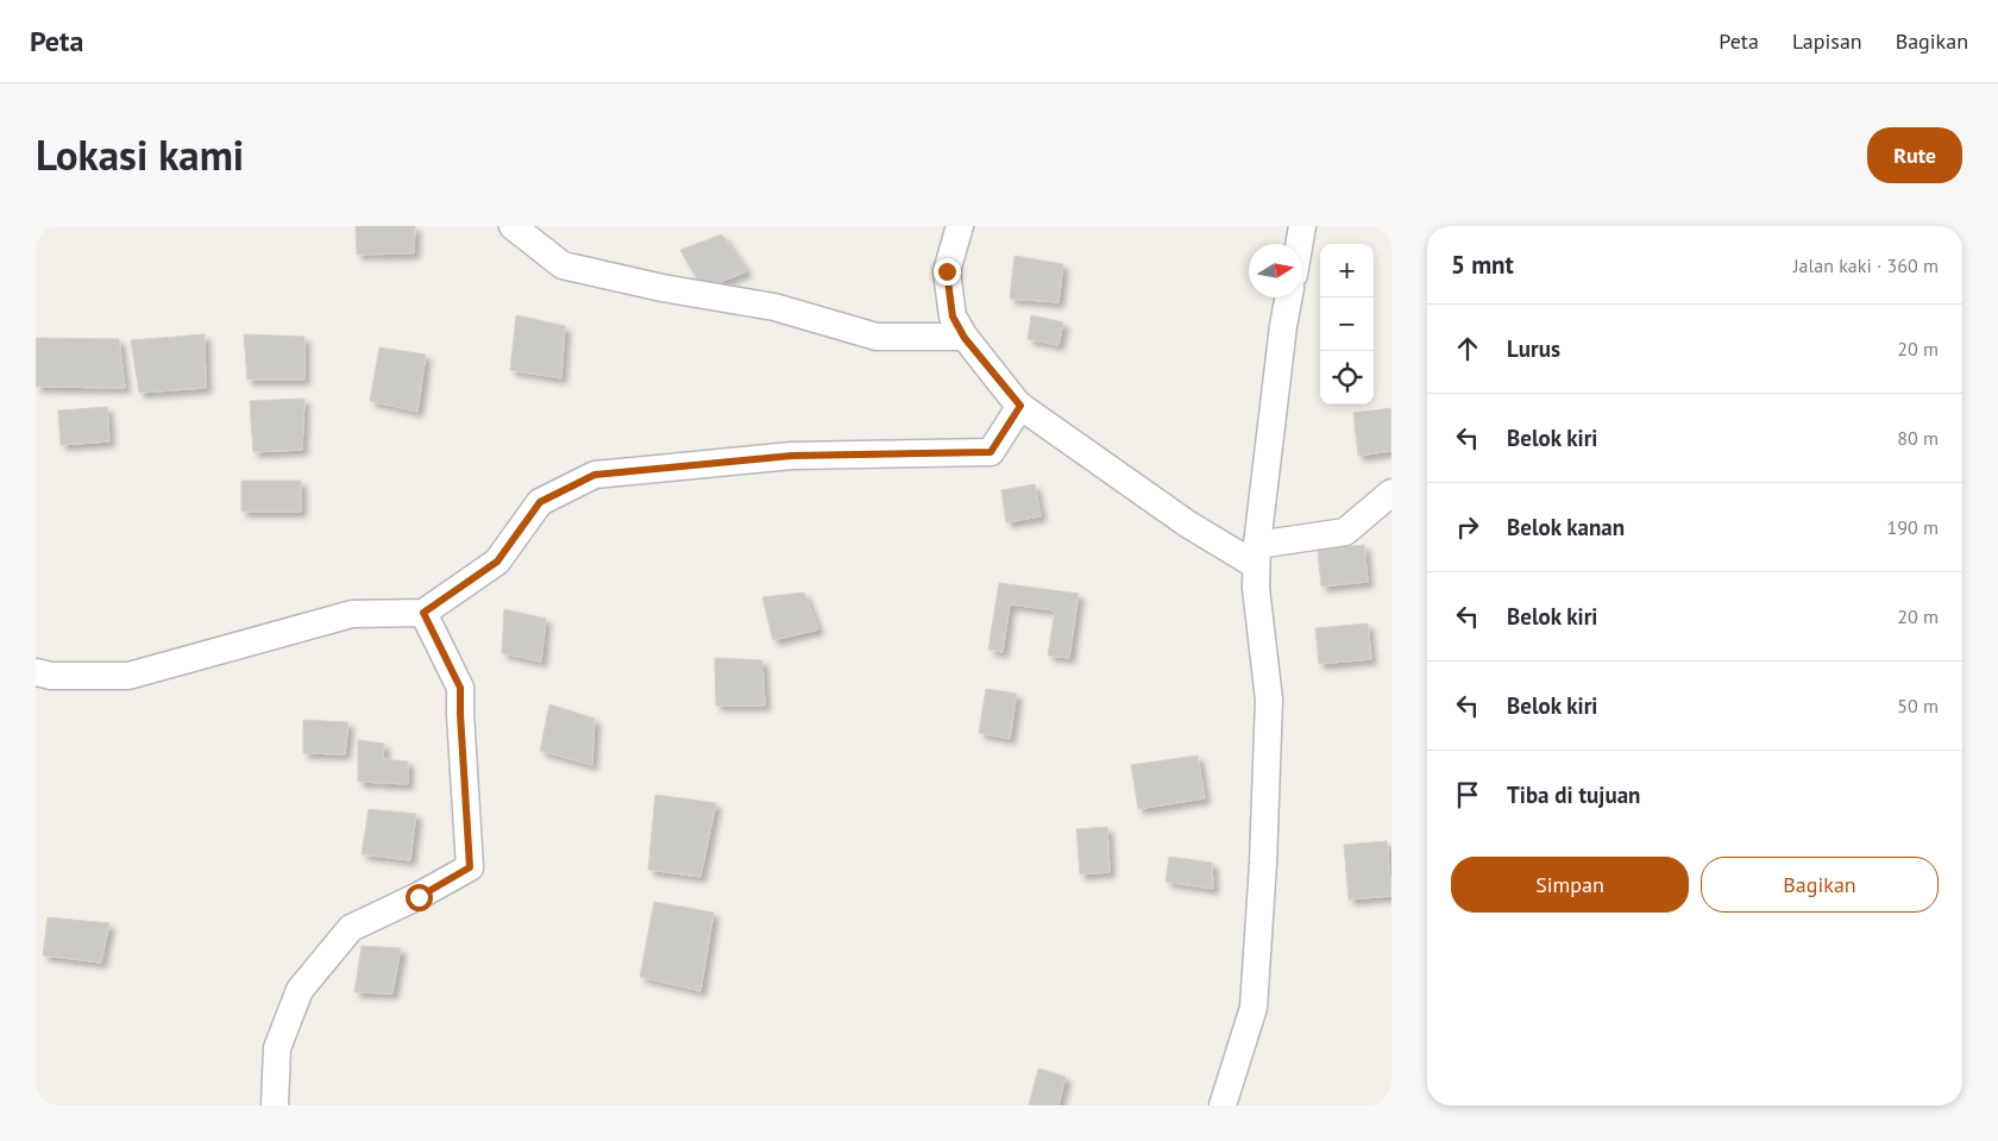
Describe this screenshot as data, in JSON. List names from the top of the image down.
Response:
{
  "north": "right",
  "page": {
    "header": "Peta",
    "nav": ["Peta", "Lapisan", "Bagikan"],
    "title": "Lokasi kami",
    "buttons": [
      "Rute",
      ["Simpan", "Bagikan"]
    ],
    "heading": ["5 mnt", "Jalan kaki · 360 m"],
    "map_buttons": ["+", "−"],
    "list": [
      ["Lurus", "20 m"],
      ["Belok kiri", "80 m"],
      ["Belok kanan", "190 m"],
      ["Belok kiri", "20 m"],
      ["Belok kiri", "50 m"],
      "Tiba di tujuan"
    ]
  }
}
